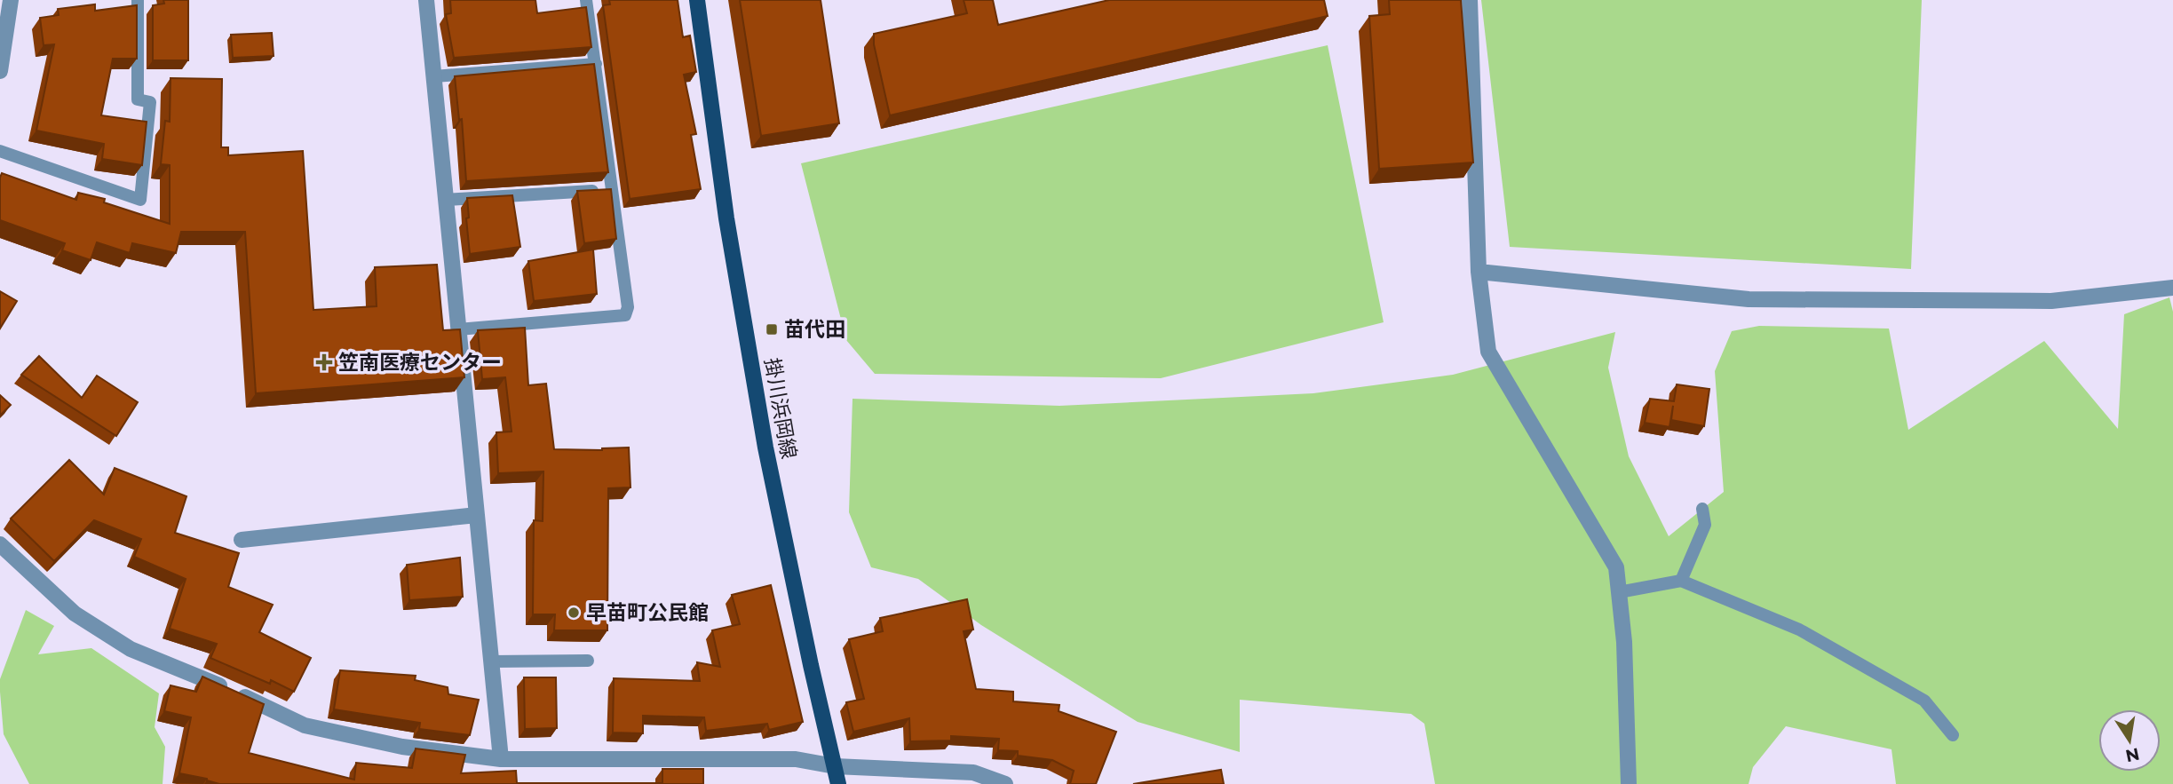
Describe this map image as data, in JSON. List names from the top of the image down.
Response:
{
  "streets": {
    "main road": ["掛川浜岡線"]
  },
  "places": {
    "transit": ["苗代田"],
    "health": ["笠南医療センター"],
    "other": ["早苗町公民館"]
  },
  "north": "bottom"
}
